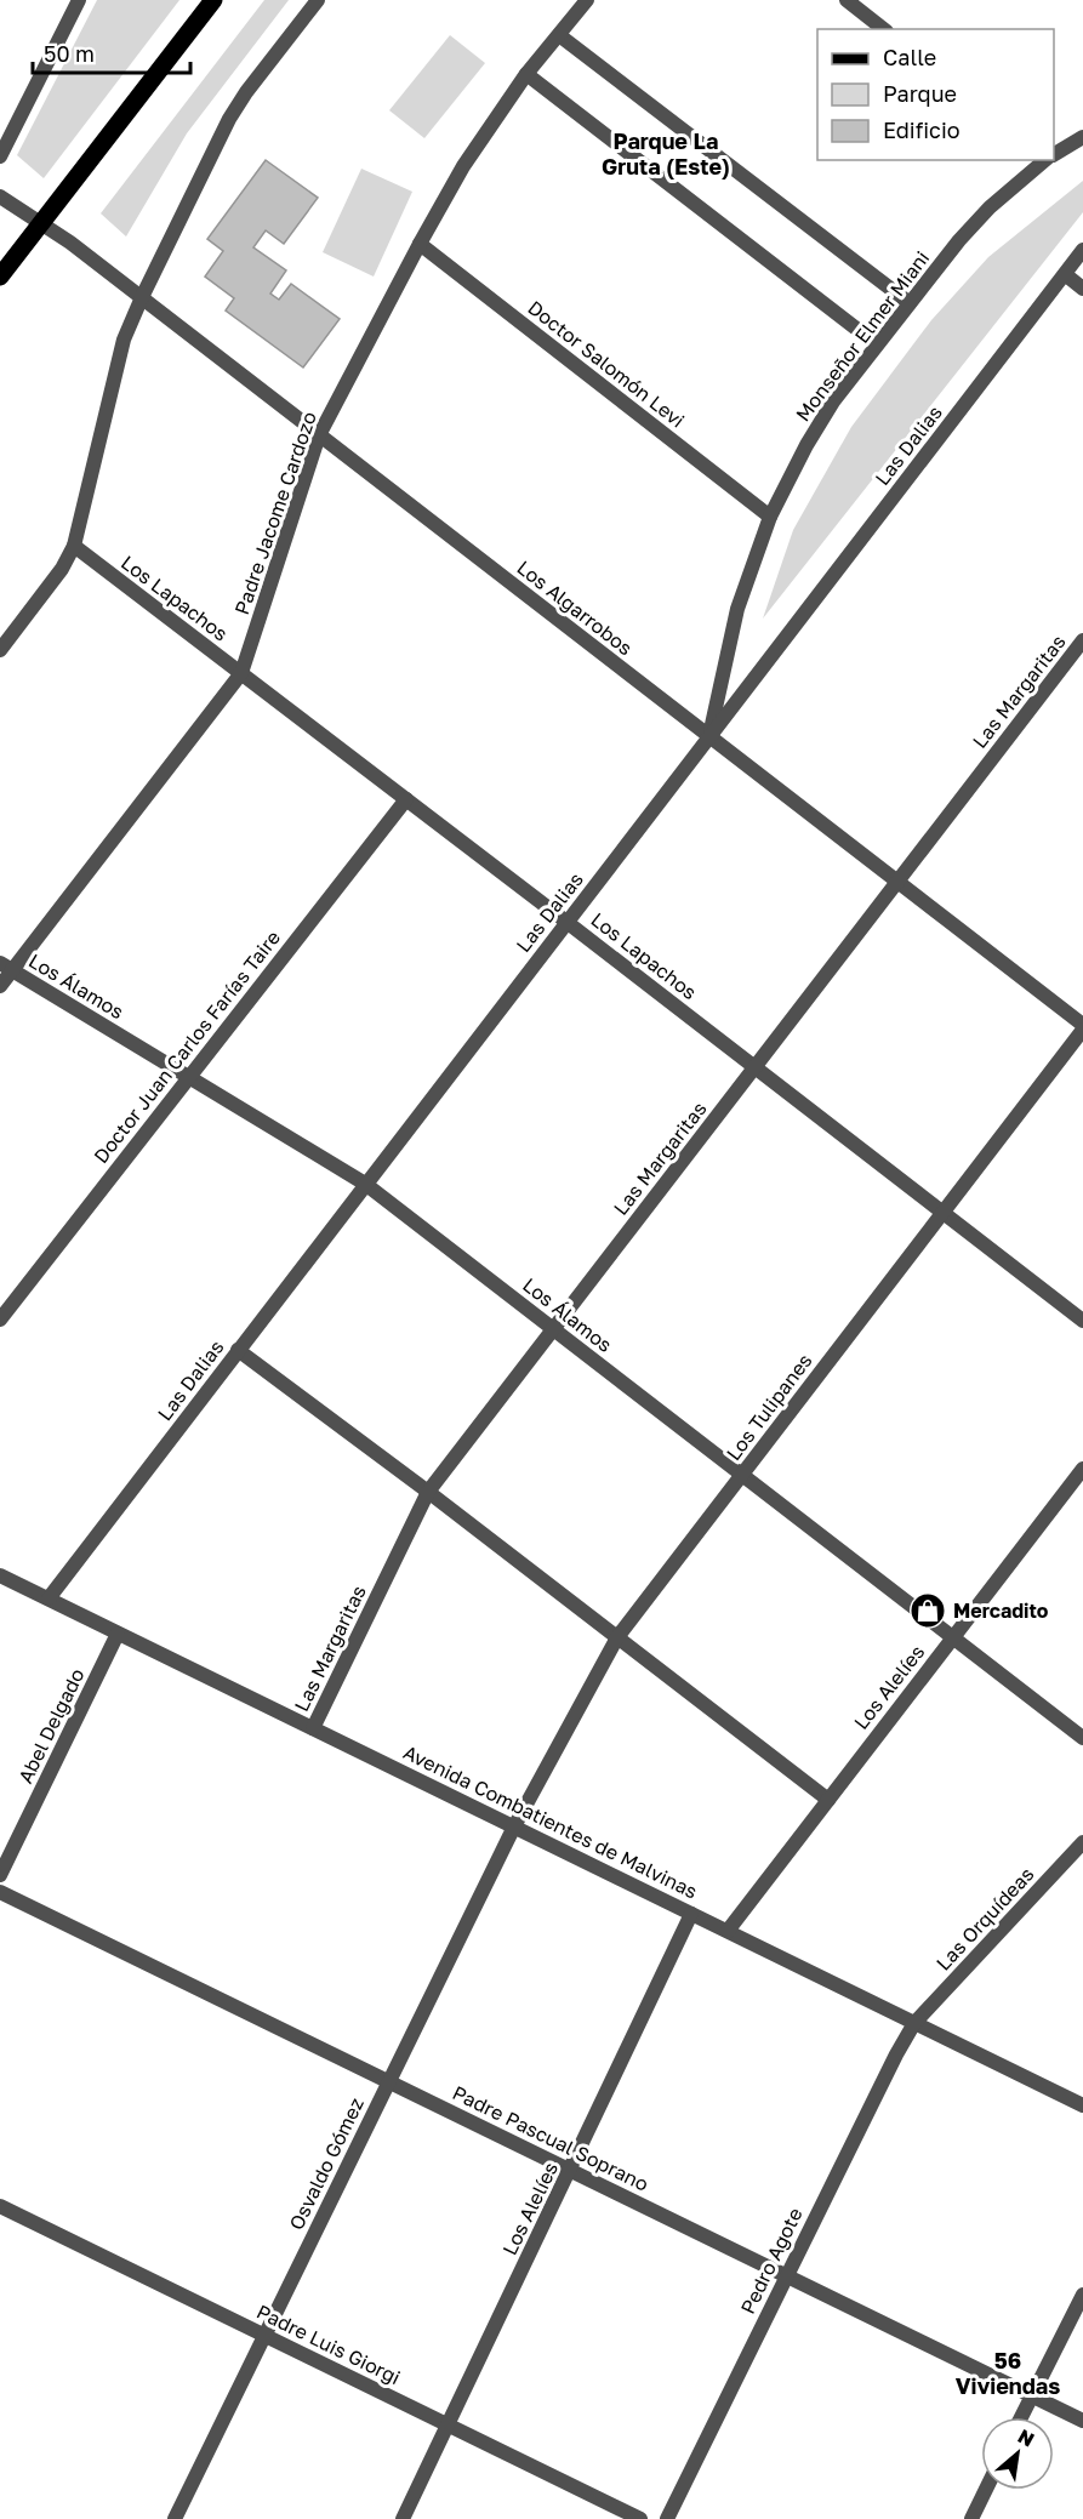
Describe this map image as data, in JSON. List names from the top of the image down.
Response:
{
  "streets": {
    "street": [
      "Monseñor Elmer Miani",
      "Doctor Salomón Levi",
      "Las Dalias",
      "Padre Jacome Cardozo",
      "Los Lapachos",
      "Los Algarrobos",
      "Las Margaritas",
      "Los Álamos",
      "Doctor Juan Carlos Farías Taire",
      "Los Tulipanes",
      "Los Alelíes",
      "Abel Delgado",
      "Avenida Combatientes de Malvinas",
      "Las Orquídeas",
      "Padre Pascual Soprano",
      "Osvaldo Gómez",
      "Pedro Agote",
      "Padre Luis Giorgi"
    ]
  },
  "crossings": [
    ["Monseñor Elmer Miani", "Doctor Salomón Levi"],
    ["Monseñor Elmer Miani", "Las Dalias"],
    ["Monseñor Elmer Miani", "Los Algarrobos"],
    ["Doctor Salomón Levi", "Padre Jacome Cardozo"],
    ["Las Dalias", "Los Lapachos"],
    ["Las Dalias", "Los Algarrobos"],
    ["Las Dalias", "Los Álamos"],
    ["Las Dalias", "Avenida Combatientes de Malvinas"],
    ["Padre Jacome Cardozo", "Los Lapachos"],
    ["Padre Jacome Cardozo", "Los Algarrobos"],
    ["Padre Jacome Cardozo", "Los Álamos"],
    ["Los Lapachos", "Las Margaritas"],
    ["Los Lapachos", "Doctor Juan Carlos Farías Taire"],
    ["Los Lapachos", "Los Tulipanes"],
    ["Los Algarrobos", "Las Margaritas"],
    ["Los Algarrobos", "Los Tulipanes"],
    ["Las Margaritas", "Los Álamos"],
    ["Las Margaritas", "Avenida Combatientes de Malvinas"],
    ["Los Álamos", "Doctor Juan Carlos Farías Taire"],
    ["Los Álamos", "Los Tulipanes"],
    ["Los Álamos", "Los Alelíes"],
    ["Los Tulipanes", "Avenida Combatientes de Malvinas"],
    ["Los Tulipanes", "Osvaldo Gómez"],
    ["Los Alelíes", "Avenida Combatientes de Malvinas"],
    ["Los Alelíes", "Padre Pascual Soprano"],
    ["Los Alelíes", "Padre Luis Giorgi"],
    ["Abel Delgado", "Avenida Combatientes de Malvinas"],
    ["Avenida Combatientes de Malvinas", "Las Orquídeas"],
    ["Avenida Combatientes de Malvinas", "Osvaldo Gómez"],
    ["Avenida Combatientes de Malvinas", "Pedro Agote"],
    ["Las Orquídeas", "Pedro Agote"],
    ["Padre Pascual Soprano", "Osvaldo Gómez"],
    ["Padre Pascual Soprano", "Pedro Agote"],
    ["Osvaldo Gómez", "Padre Luis Giorgi"]
  ],
  "districts": ["Parque La Gruta (Este)", "56 Viviendas"],
  "places": {
    "shop": ["Mercadito"]
  },
  "legend": ["Calle", "Parque", "Edificio"],
  "scale_bar": "50 m",
  "north": "top right"
}
